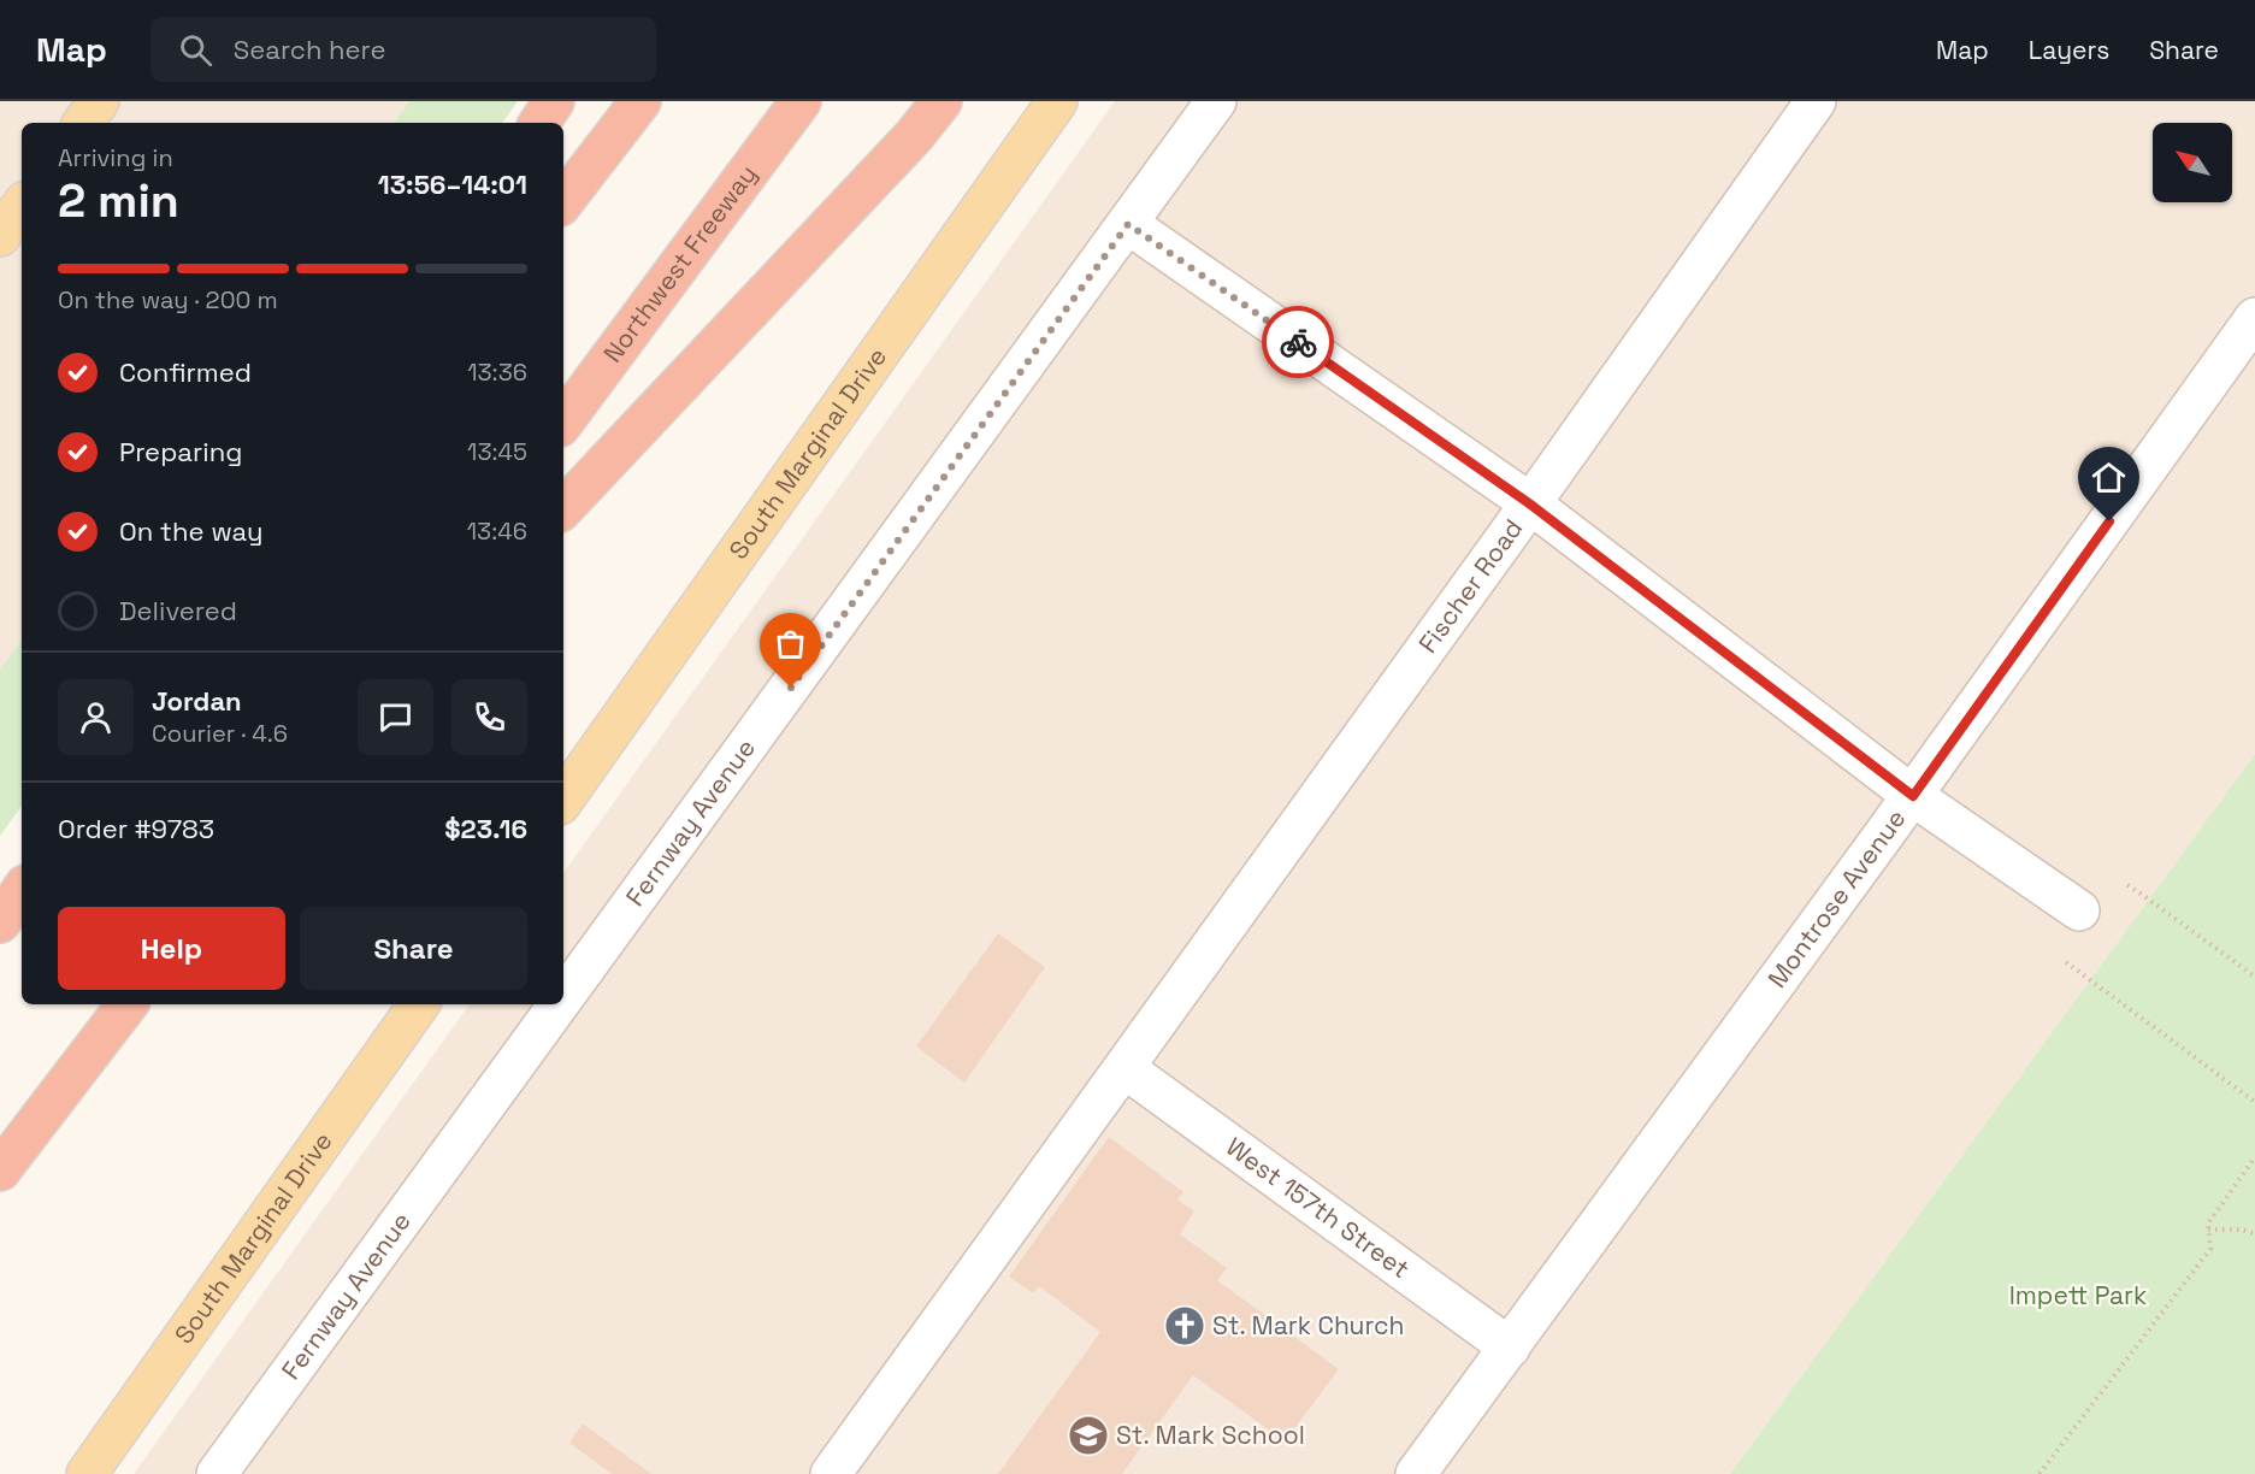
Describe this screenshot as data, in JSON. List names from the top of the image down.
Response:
{
  "streets": {
    "highway": ["Northwest Freeway"],
    "main road": ["South Marginal Drive"],
    "street": [
      "Fischer Road",
      "Fernway Avenue",
      "Montrose Avenue",
      "West 157th Street"
    ]
  },
  "crossings": [
    ["Fischer Road", "West 157th Street"],
    ["Montrose Avenue", "West 157th Street"]
  ],
  "parks": ["Impett Park"],
  "places": {
    "church": ["St. Mark Church"],
    "school or university": ["St. Mark School"]
  },
  "north": "top left",
  "page": {
    "header": "Map",
    "search": "Search here",
    "nav": ["Map", "Layers", "Share"],
    "heading": ["2 min", "Arriving in", "13:56–14:01"],
    "panel": [
      "Jordan",
      "Courier · 4.6",
      "Order #9783",
      "$23.16"
    ],
    "bar": "On the way · 200 m",
    "list": [
      ["Confirmed", "13:36"],
      ["Preparing", "13:45"],
      ["On the way", "13:46"],
      "Delivered"
    ],
    "buttons": ["Help", "Share"]
  }
}
